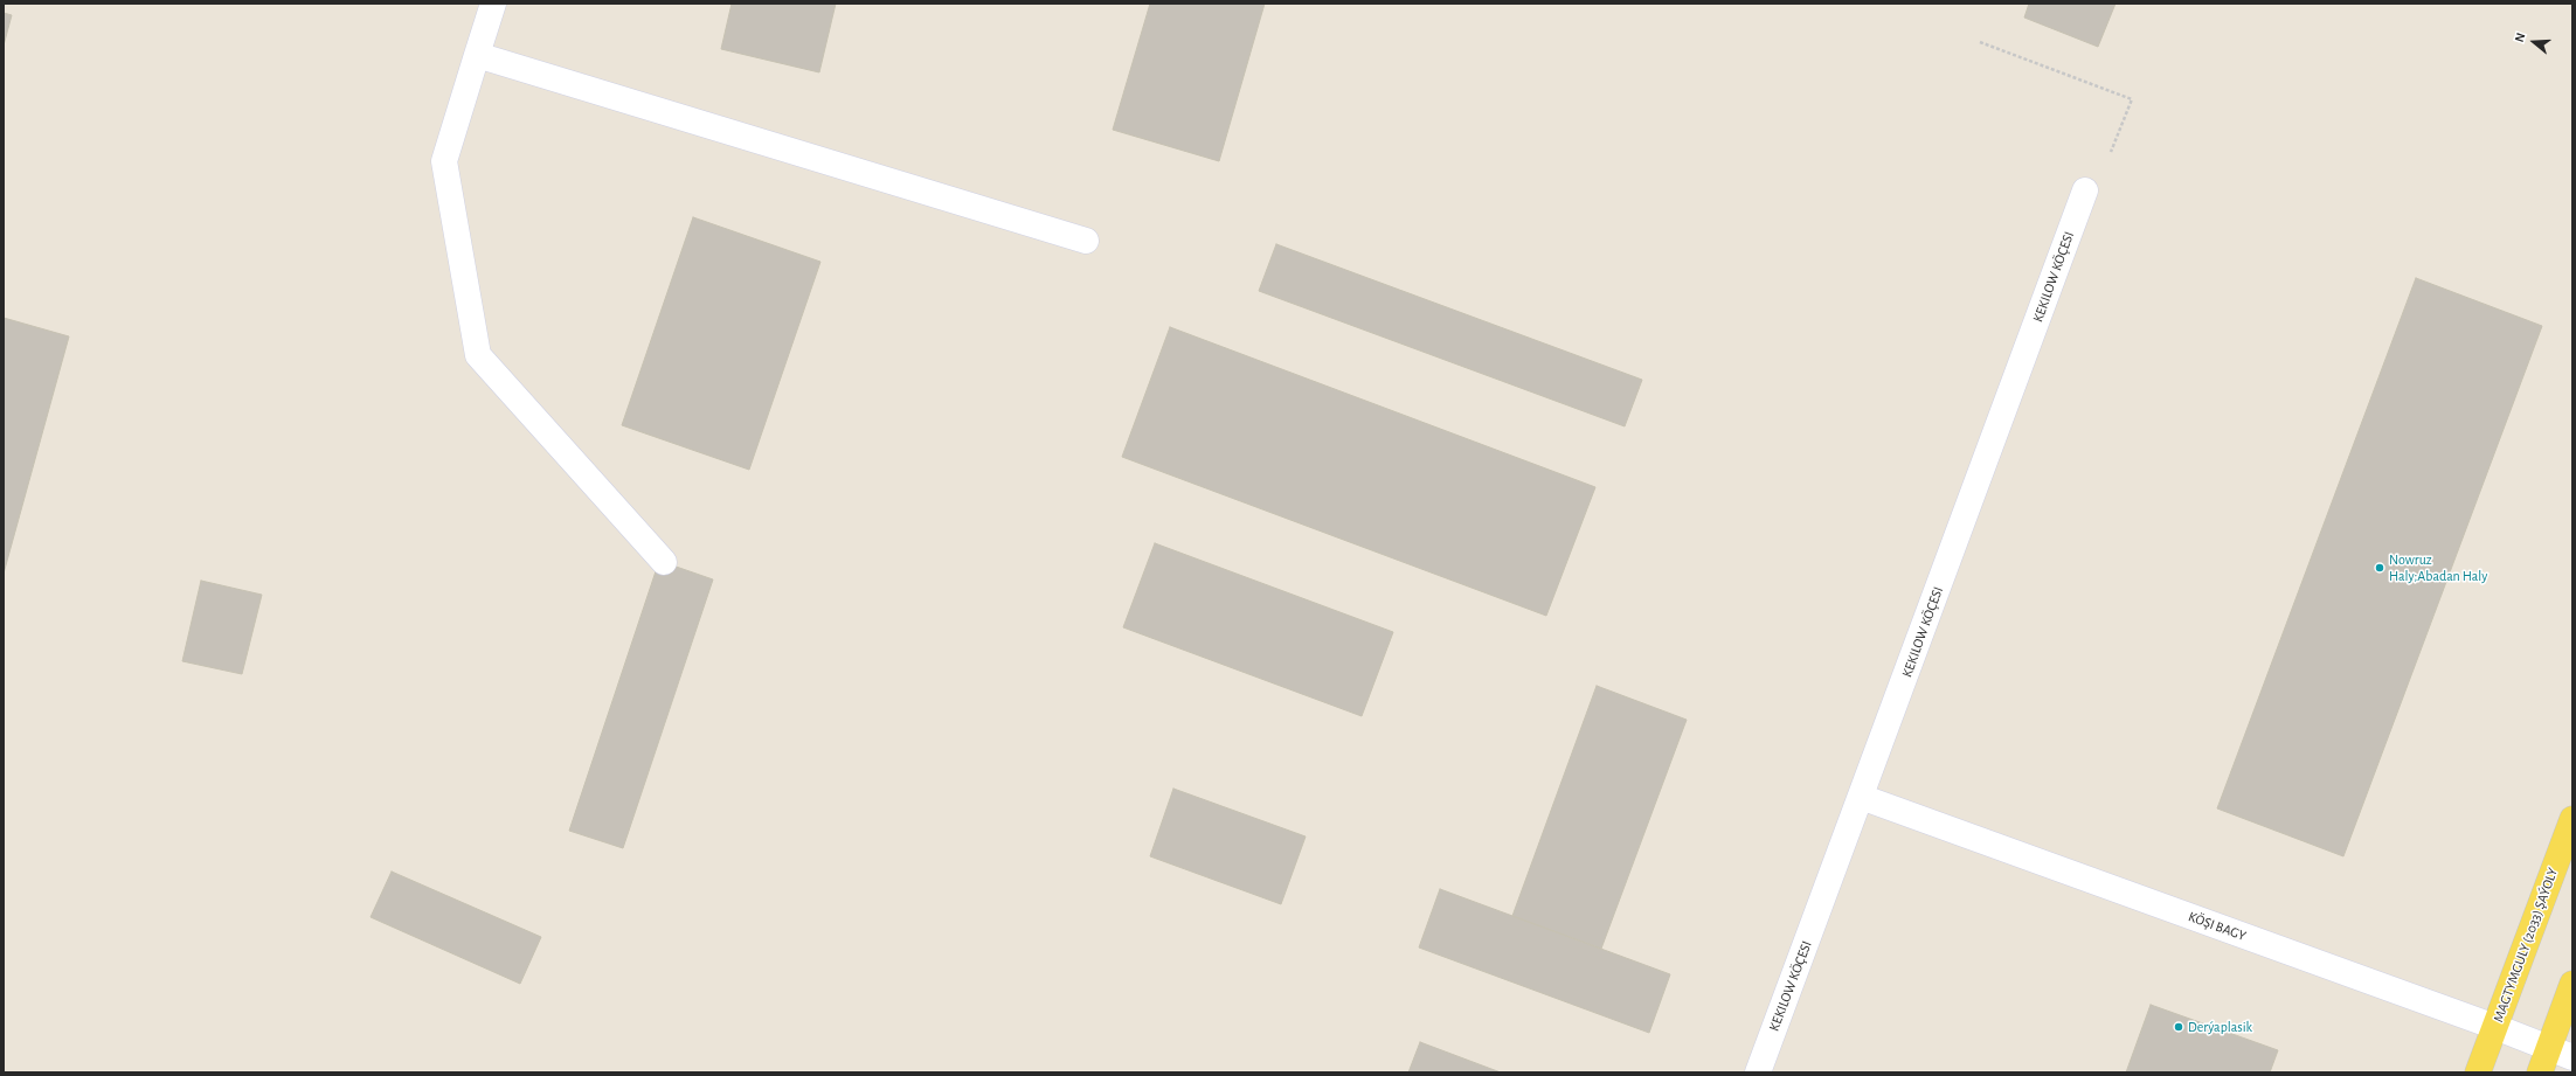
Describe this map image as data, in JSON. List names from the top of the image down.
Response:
{
  "streets": {
    "main road": ["MAGTYMGULY (2033) ŞAÝOLY"],
    "street": ["KEKILOW KÖÇESI", "KÖŞI BAGY"]
  },
  "crossings": [
    ["KEKILOW KÖÇESI", "KÖŞI BAGY"],
    ["KÖŞI BAGY", "MAGTYMGULY (2033) ŞAÝOLY"]
  ],
  "places": ["Nowruz Haly;Abadan Haly", "Derýaplasik"],
  "north": "left"
}
